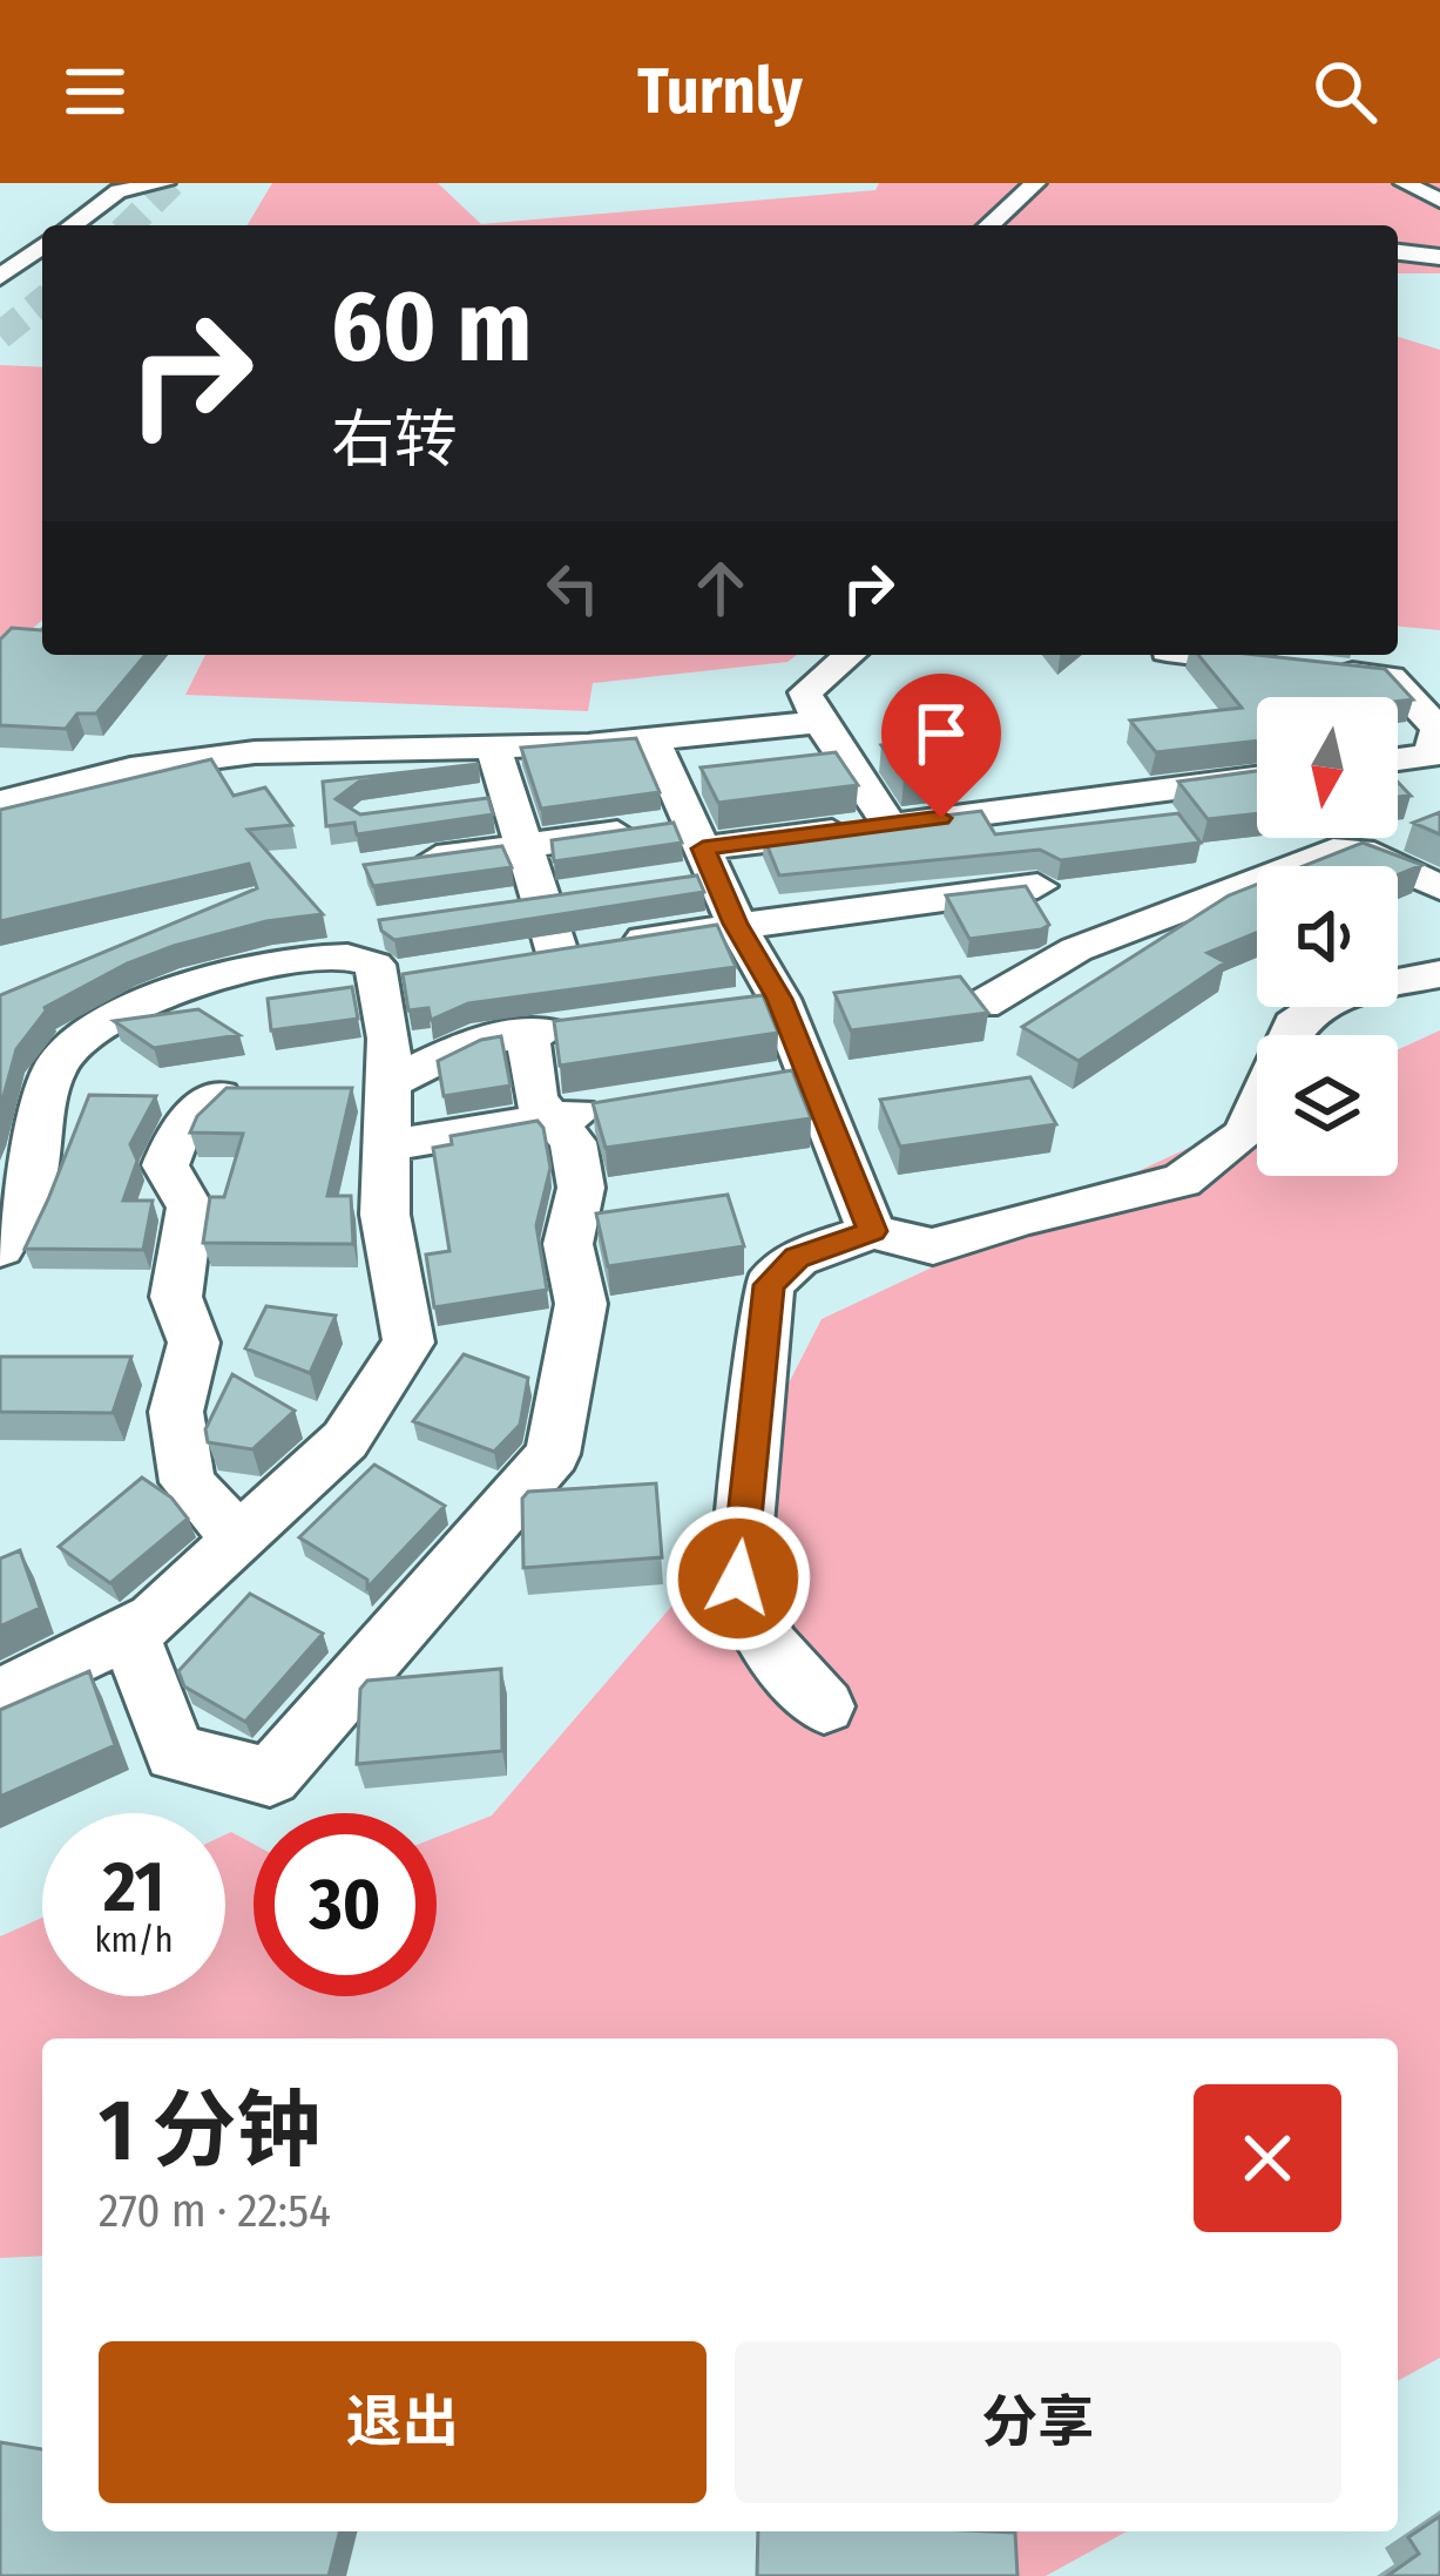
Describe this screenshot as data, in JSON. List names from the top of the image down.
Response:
{
  "north": "bottom",
  "page": {
    "header": "Turnly",
    "turn": ["60 m", "右转"],
    "speed": "21 km/h",
    "limit": "30",
    "heading": ["1 分钟", "270 m · 22:54"],
    "buttons": ["退出", "分享"]
  }
}
